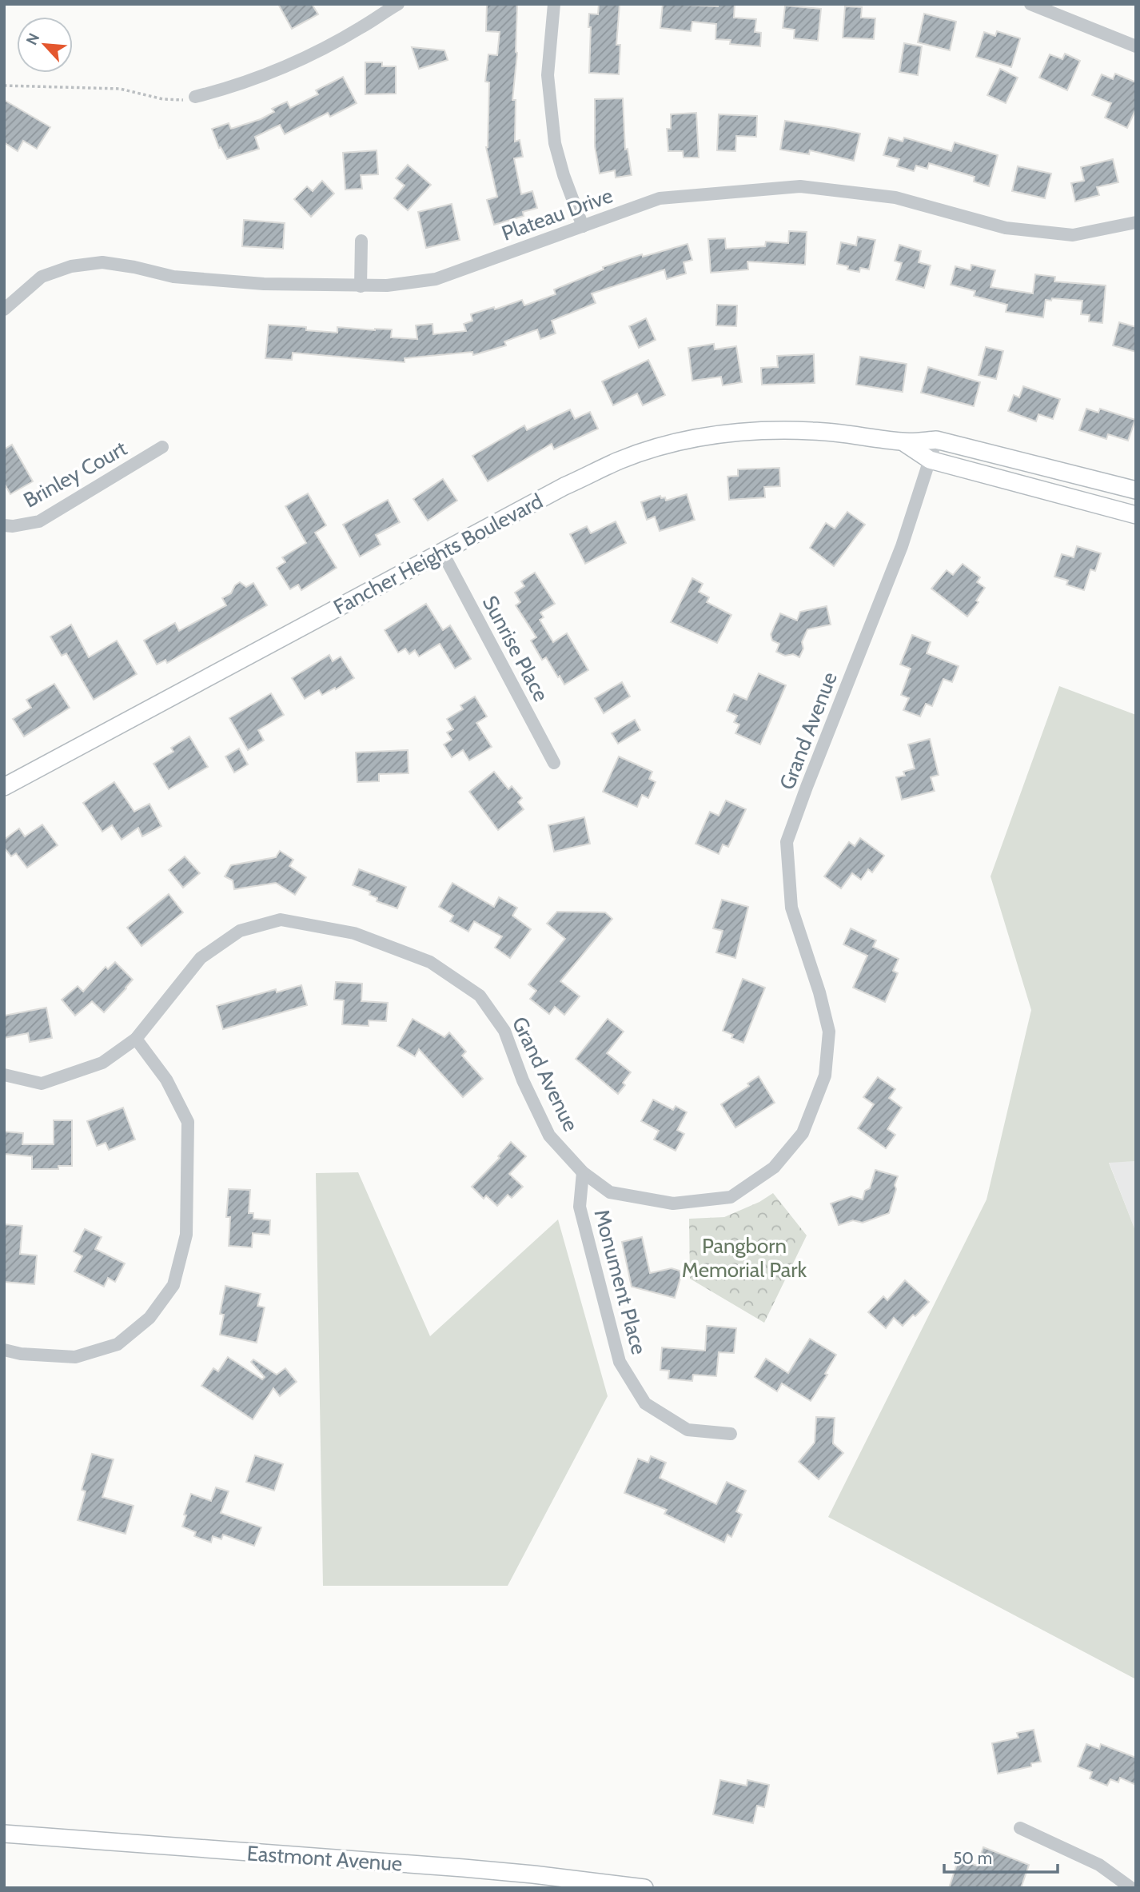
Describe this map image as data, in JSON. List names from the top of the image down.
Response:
{
  "streets": {
    "street": [
      "Plateau Drive",
      "Brinley Court",
      "Fancher Heights Boulevard",
      "Sunrise Place",
      "Grand Avenue",
      "Monument Place",
      "Eastmont Avenue"
    ]
  },
  "crossings": [
    ["Fancher Heights Boulevard", "Sunrise Place"],
    ["Fancher Heights Boulevard", "Grand Avenue"],
    ["Grand Avenue", "Monument Place"]
  ],
  "parks": ["Pangborn Memorial Park"],
  "scale_bar": "50 m",
  "north": "top left"
}
